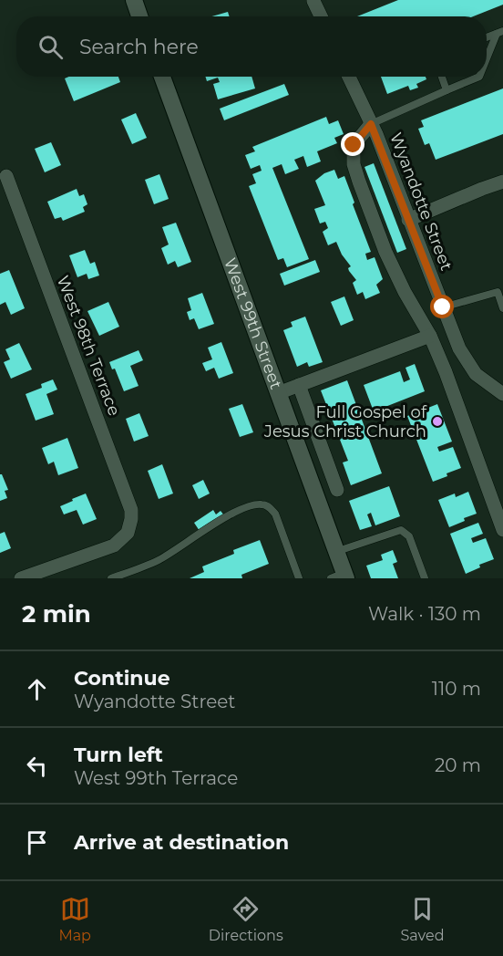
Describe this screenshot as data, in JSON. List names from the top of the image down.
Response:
{
  "streets": {
    "street": ["Wyandotte Street", "West 99th Street", "West 98th Terrace"]
  },
  "places": ["Full Gospel of Jesus Christ Church"],
  "page": {
    "search": "Search here",
    "heading": ["2 min", "Walk · 130 m"],
    "list": [
      ["Continue", "Wyandotte Street", "110 m"],
      ["Turn left", "West 99th Terrace", "20 m"],
      "Arrive at destination"
    ],
    "nav": ["Map", "Directions", "Saved"]
  }
}
